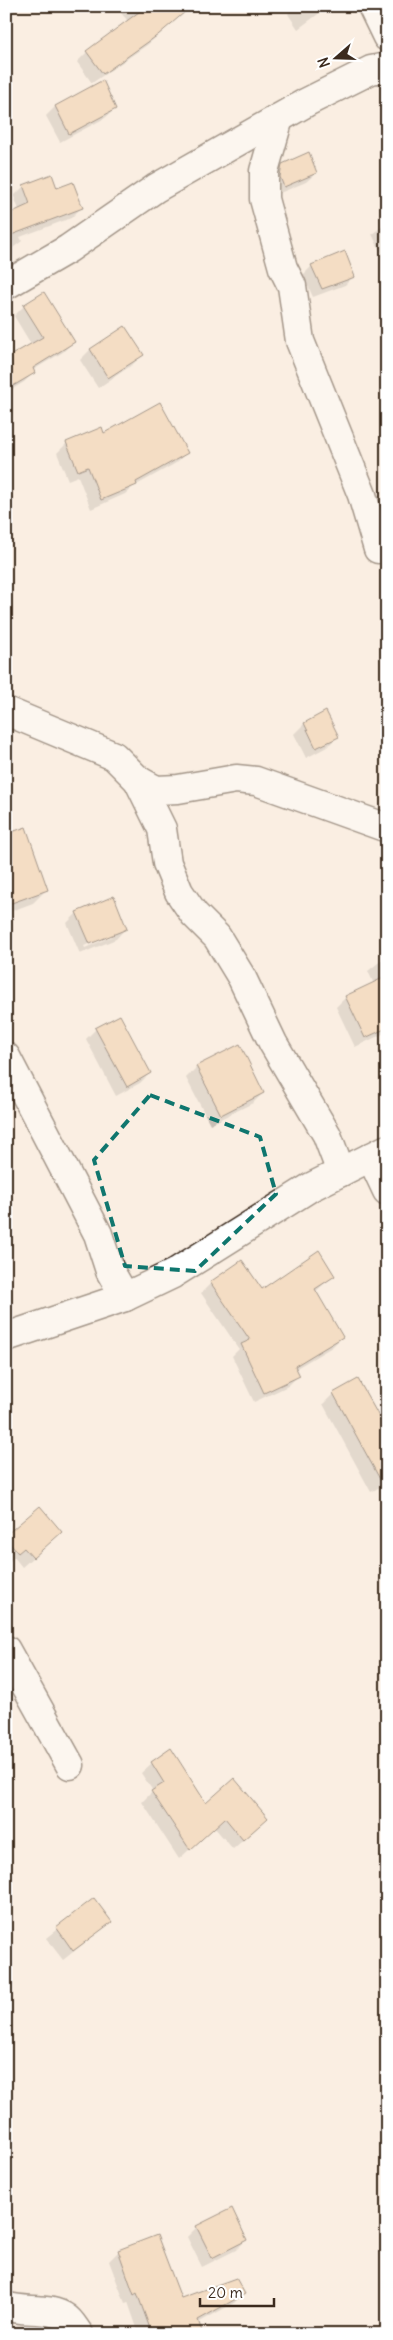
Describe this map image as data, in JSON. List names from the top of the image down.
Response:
{
  "scale_bar": "20 m",
  "north": "left"
}
